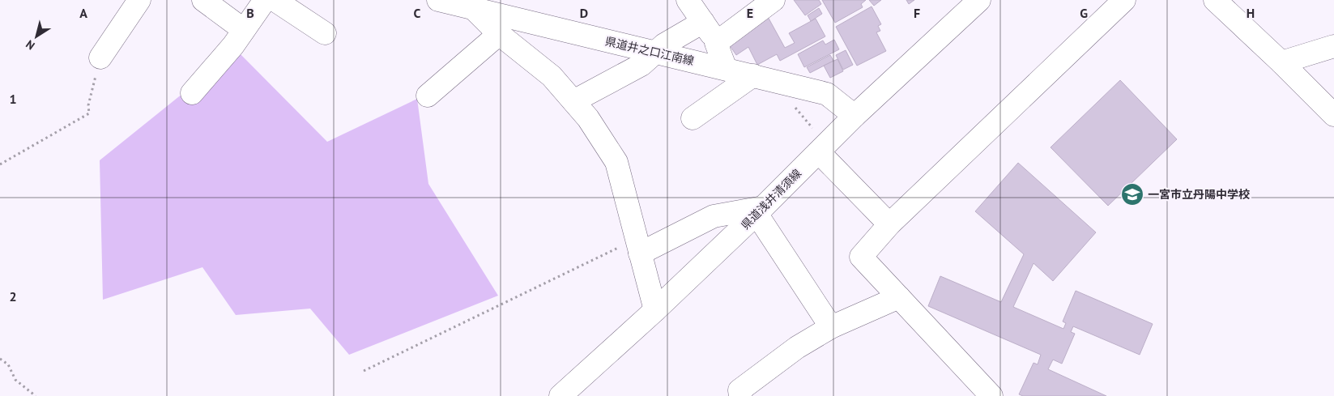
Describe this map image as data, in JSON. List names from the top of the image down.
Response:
{
  "streets": {
    "street": ["県道井之口江南線", "県道浅井清須線"]
  },
  "crossings": [
    ["県道井之口江南線", "県道浅井清須線"]
  ],
  "places": {
    "school or university": ["一宮市立丹陽中学校"]
  },
  "north": "bottom left",
  "grid": {
    "columns": [
      "A",
      "B",
      "C",
      "D",
      "E",
      "F",
      "G",
      "H"
    ],
    "rows": ["1", "2"]
  }
}
